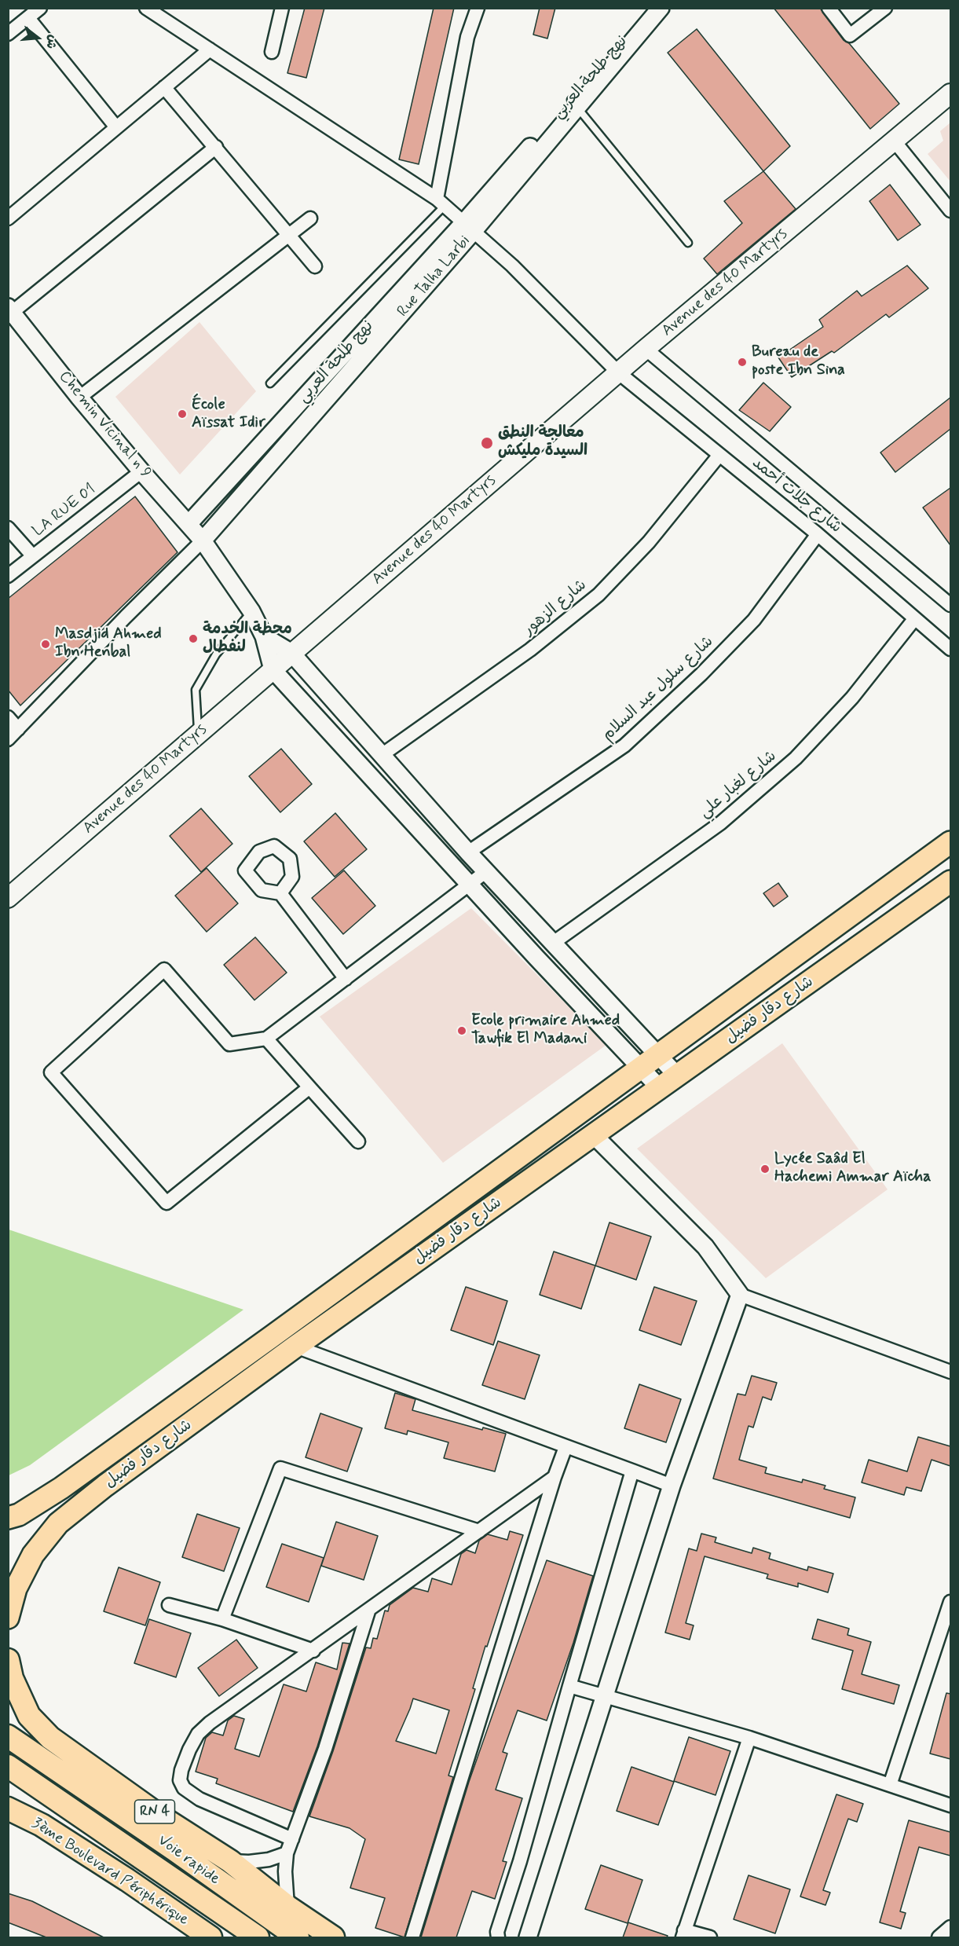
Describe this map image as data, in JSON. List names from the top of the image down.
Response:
{
  "streets": {
    "highway": ["RN 4", "Voie rapide", "3ème Boulevard Périphérique"],
    "main road": ["Avenue des 40 Martyrs", "شارع دقار فضيل"],
    "street": [
      "نهج طلحة العربي",
      "Rue Talha Larbi",
      "Chemin Vicinal n 9",
      "شارع جلات أحمد",
      "LA RUE 01",
      "شارع الزهور",
      "شارع سلول عبد السلام",
      "شارع لغبار علي"
    ]
  },
  "crossings": [
    ["نهج طلحة العربي", "Rue Talha Larbi"],
    ["نهج طلحة العربي", "Chemin Vicinal n 9"],
    ["نهج طلحة العربي", "شارع جلات أحمد"],
    ["Rue Talha Larbi", "Chemin Vicinal n 9"],
    ["Rue Talha Larbi", "شارع جلات أحمد"],
    ["Avenue des 40 Martyrs", "Chemin Vicinal n 9"],
    ["Avenue des 40 Martyrs", "شارع جلات أحمد"],
    ["Chemin Vicinal n 9", "LA RUE 01"],
    ["شارع جلات أحمد", "شارع الزهور"],
    ["شارع جلات أحمد", "شارع سلول عبد السلام"],
    ["شارع جلات أحمد", "شارع لغبار علي"]
  ],
  "places": [
    "Bureau de poste Ibn Sina",
    "École Aïssat Idir",
    "معالجة النطق السيدة مليكش",
    "محطة الخدمة لنفطال",
    "Masdjid Ahmed Ibn Henbal",
    "Ecole primaire Ahmed Tawfik El Madani",
    "Lycée Saâd El Hachemi Ammar Aïcha"
  ],
  "north": "right"
}
